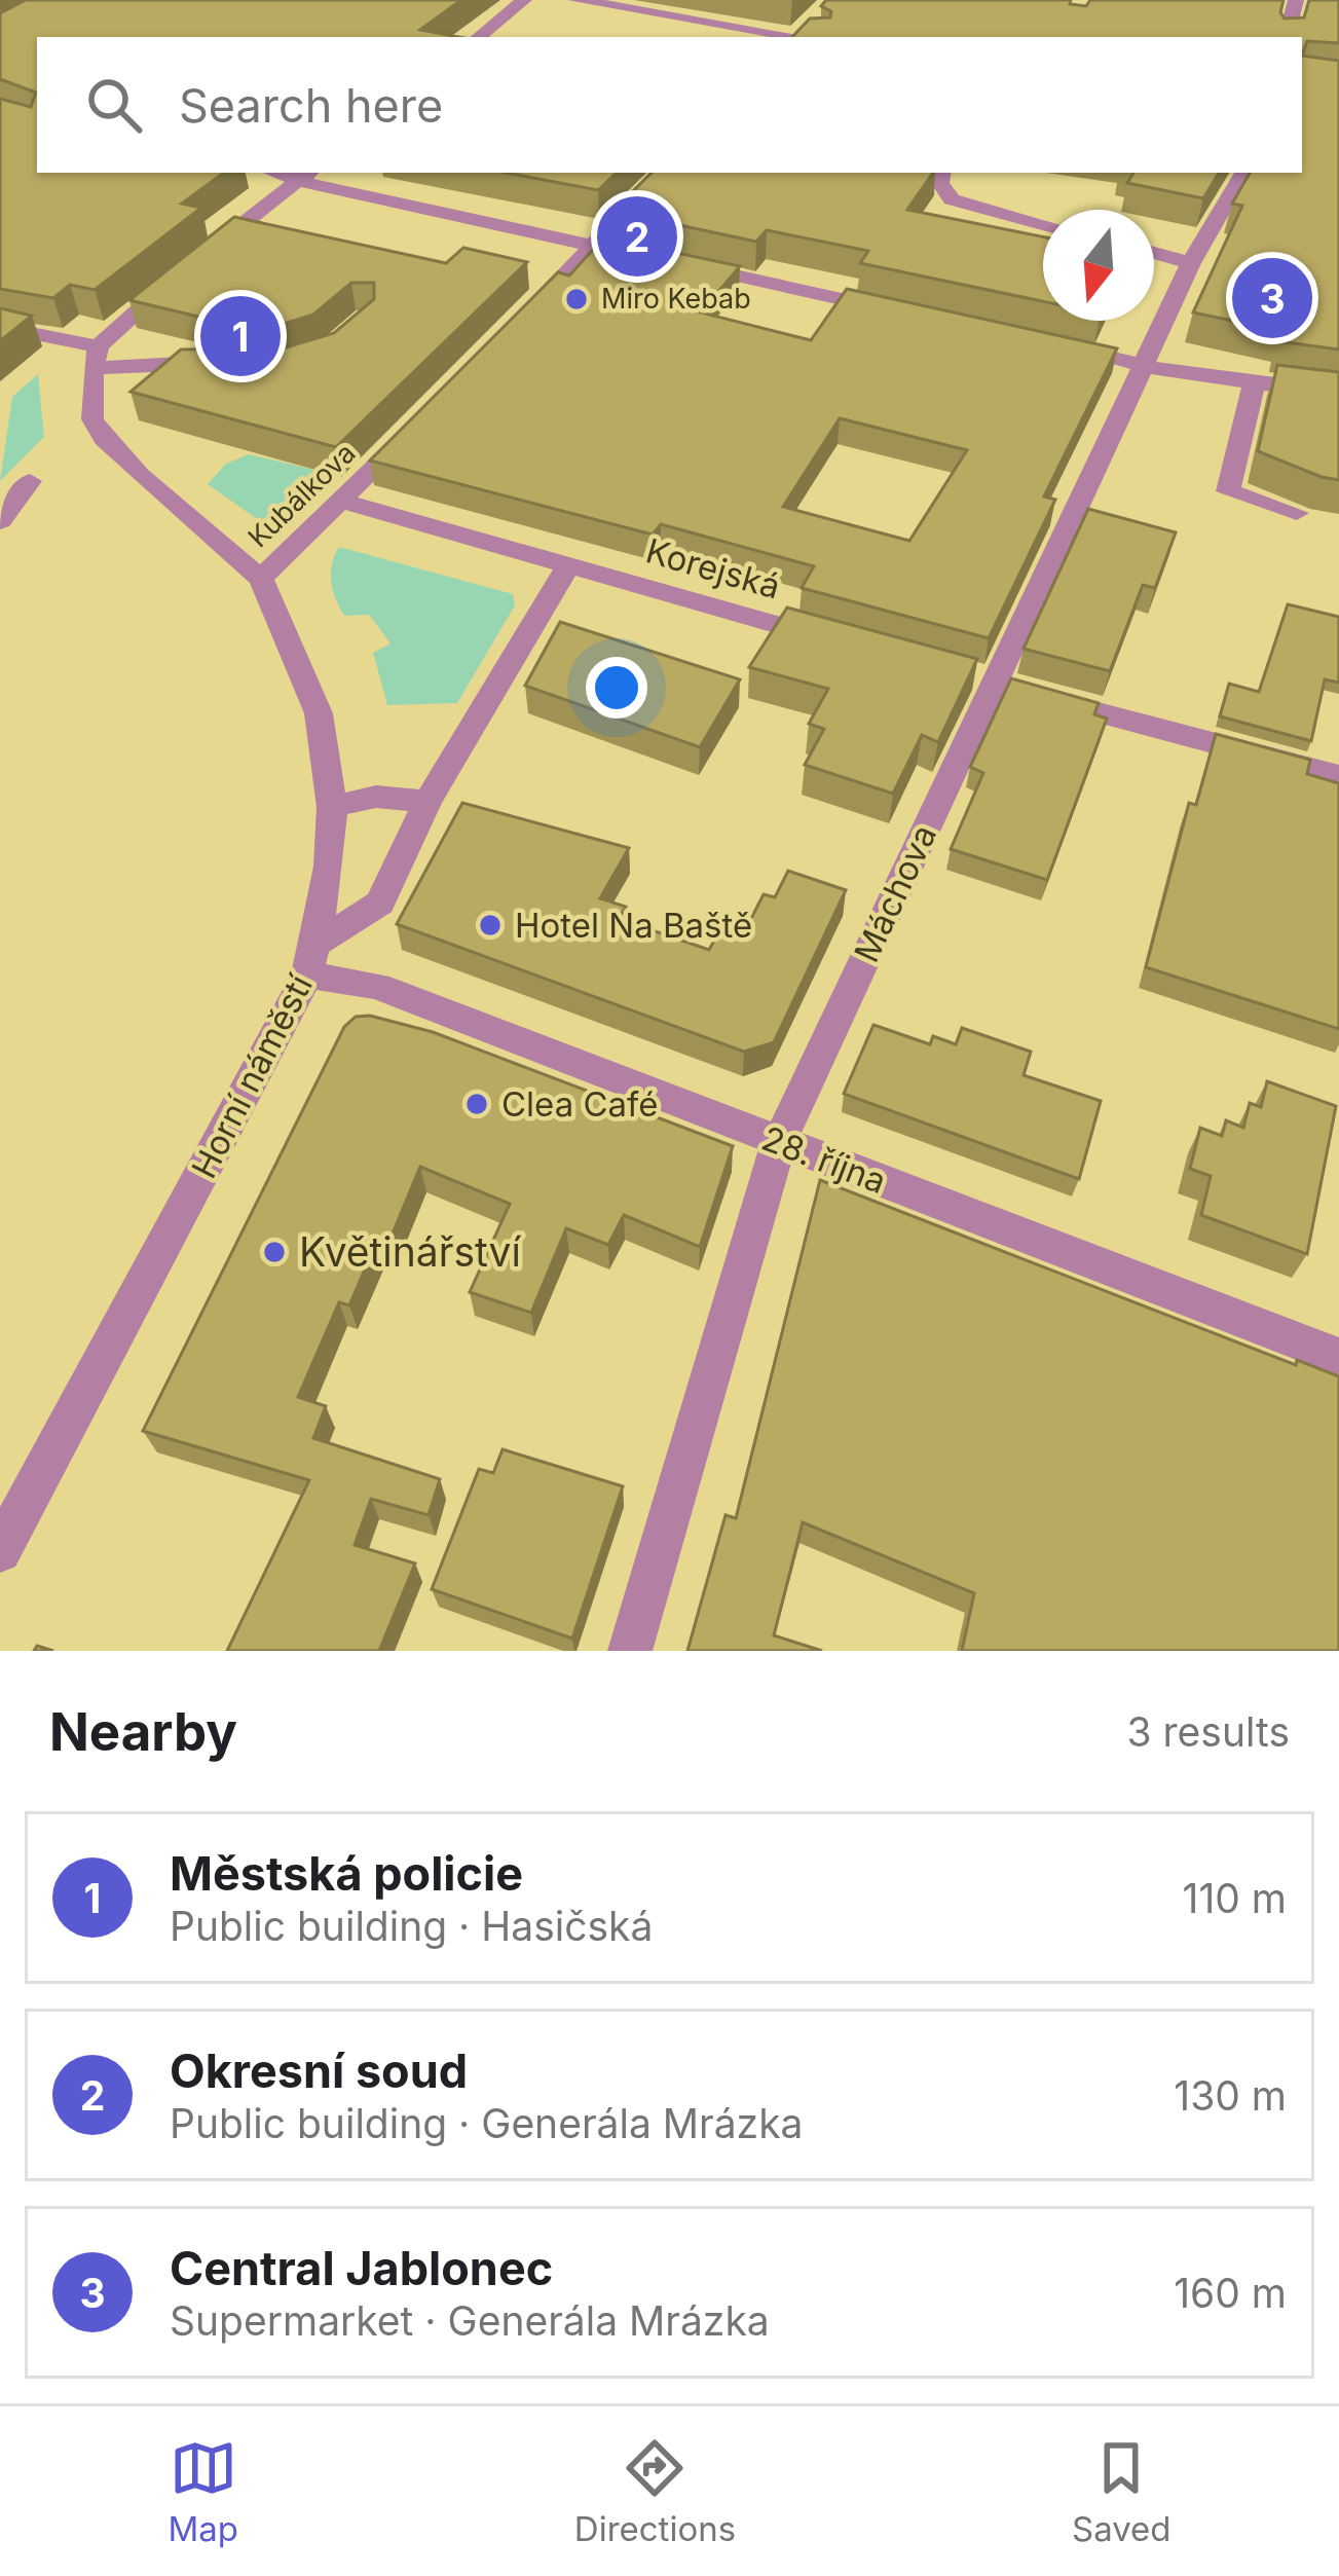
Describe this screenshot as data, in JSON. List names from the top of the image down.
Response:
{
  "streets": {
    "street": [
      "Kubálkova",
      "Korejská",
      "Máchova",
      "Horní náměstí",
      "28. října"
    ]
  },
  "crossings": [
    ["Kubálkova", "Korejská"],
    ["Kubálkova", "Horní náměstí"],
    ["Máchova", "28. října"],
    ["Horní náměstí", "28. října"]
  ],
  "places": [
    "Miro Kebab",
    "Hotel Na Baště",
    "Clea Café",
    "Květinářství"
  ],
  "north": "bottom",
  "page": {
    "search": "Search here",
    "pins": ["2", "3", "1"],
    "heading": ["Nearby", "3 results"],
    "list": [
      {
        "mark": "1",
        "name": "Městská policie",
        "note": "Public building · Hasičská",
        "value": "110 m"
      },
      {
        "mark": "2",
        "name": "Okresní soud",
        "note": "Public building · Generála Mrázka",
        "value": "130 m"
      },
      {
        "mark": "3",
        "name": "Central Jablonec",
        "note": "Supermarket · Generála Mrázka",
        "value": "160 m"
      }
    ],
    "nav": ["Map", "Directions", "Saved"]
  }
}
